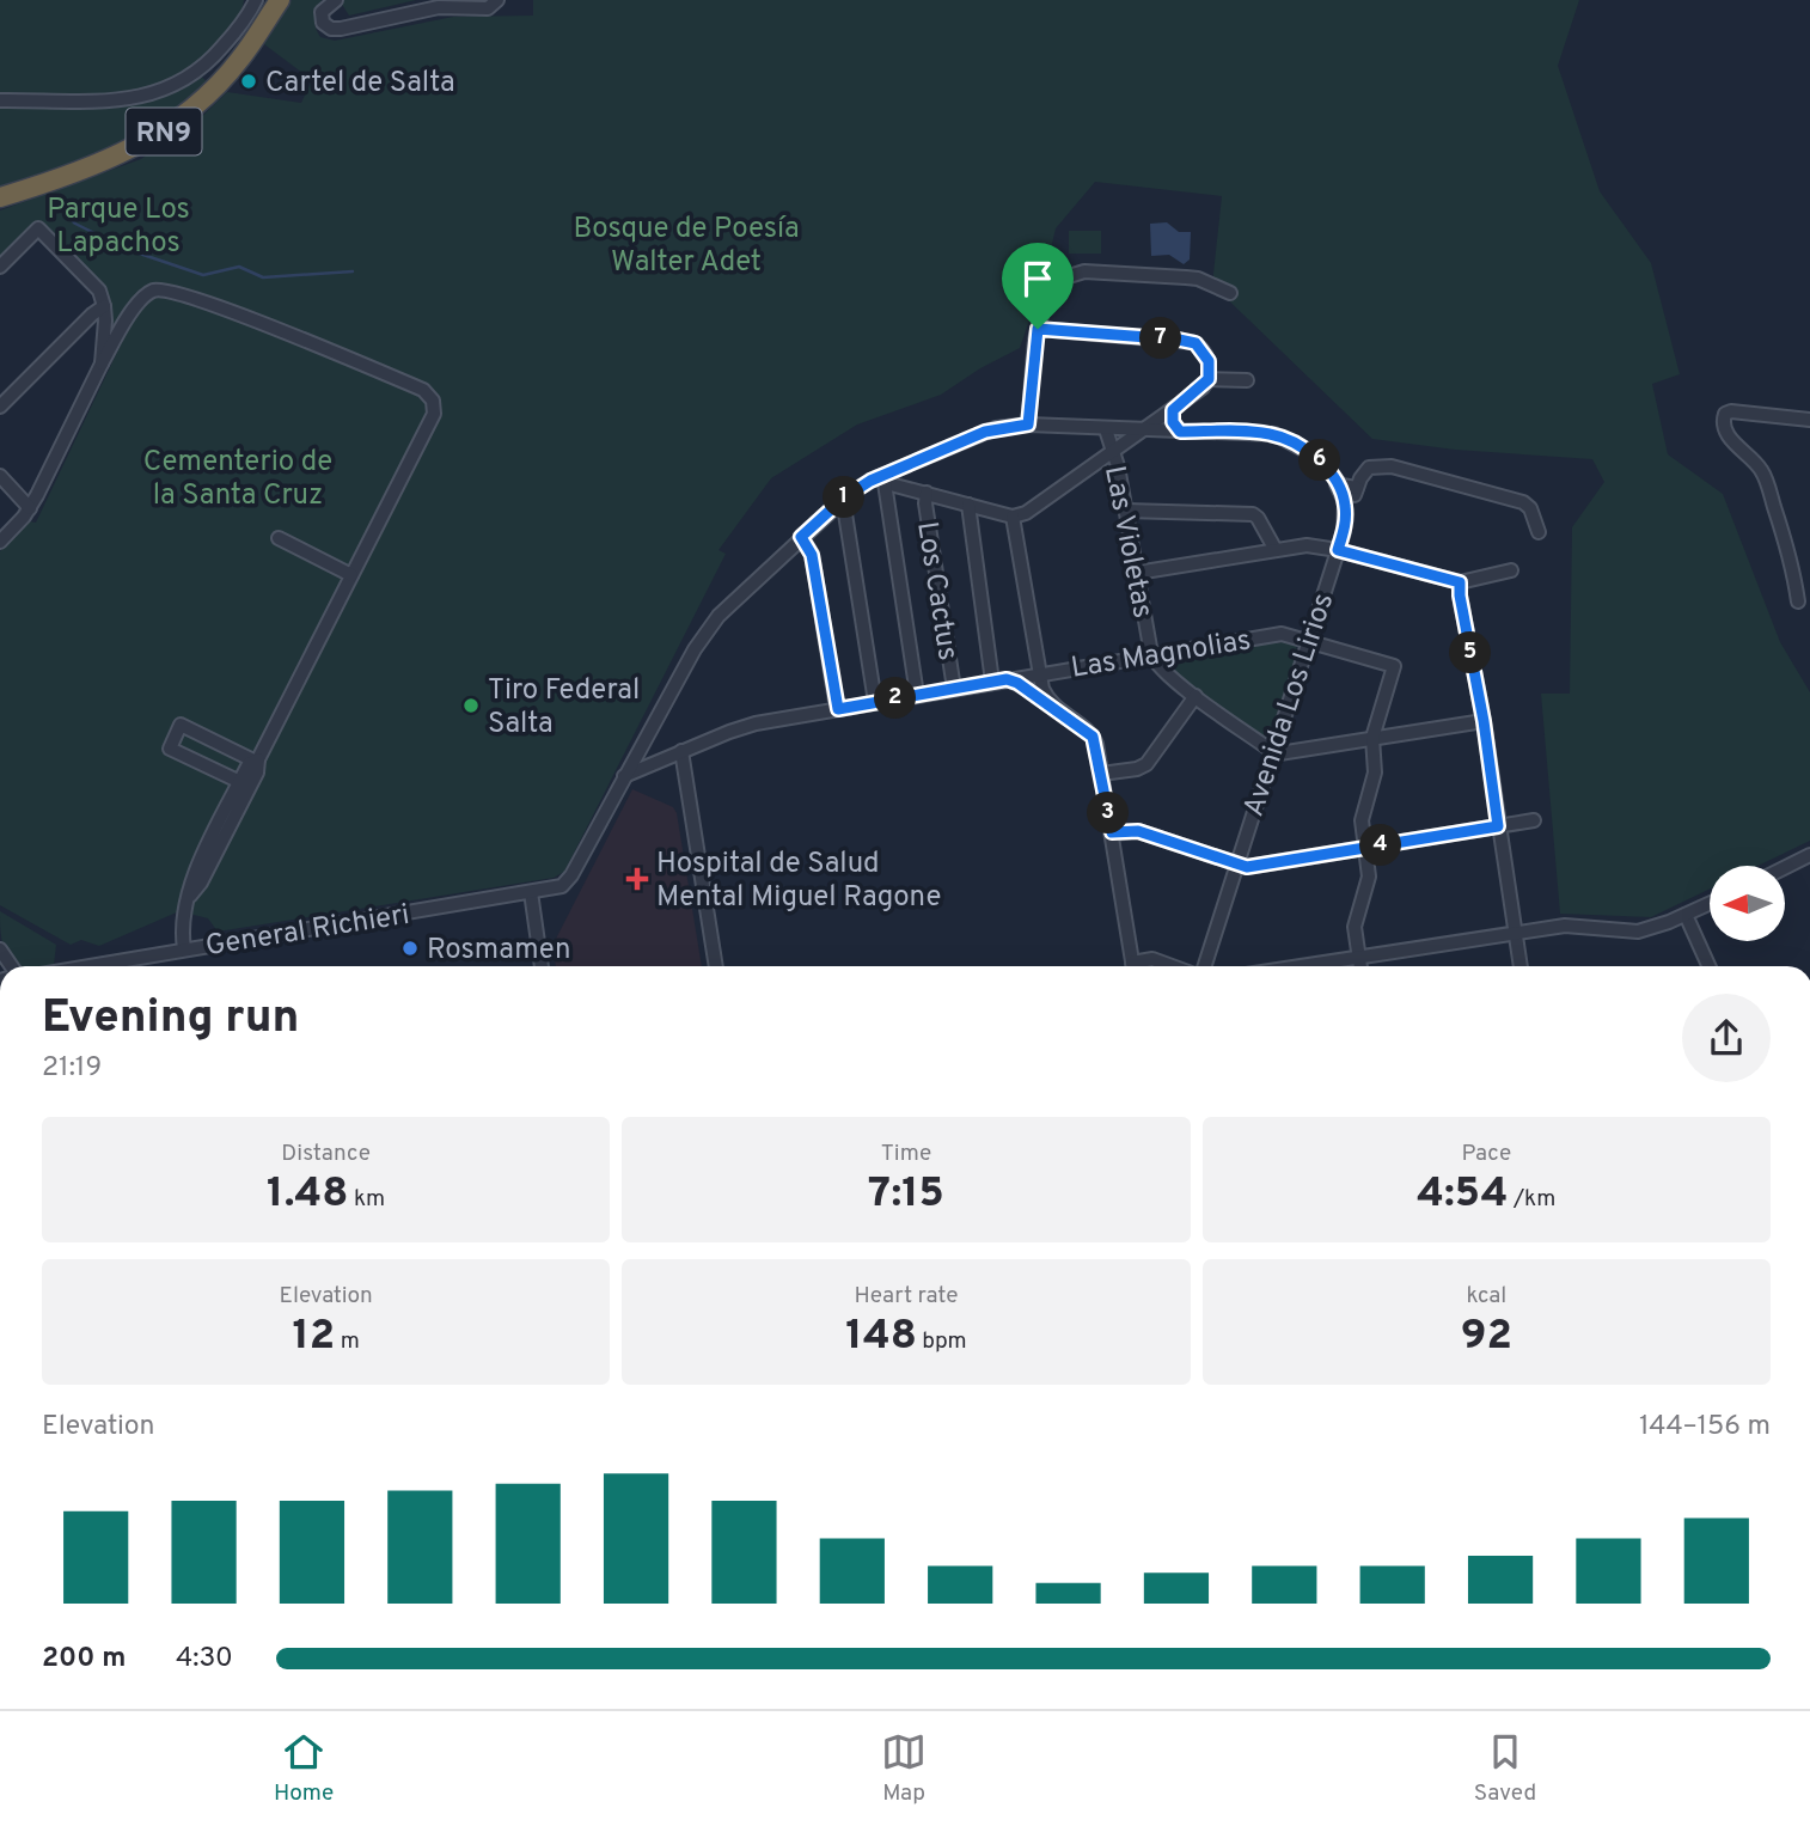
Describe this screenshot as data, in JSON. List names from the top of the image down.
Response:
{
  "streets": {
    "highway": ["RN9"],
    "street": [
      "Las Violetas",
      "Los Cactus",
      "Las Magnolias",
      "Avenida Los Lirios",
      "General Richieri"
    ]
  },
  "crossings": [
    ["Las Violetas", "Las Magnolias"],
    ["Las Violetas", "General Richieri"],
    ["Los Cactus", "Las Magnolias"],
    ["Las Magnolias", "Avenida Los Lirios"],
    ["Las Magnolias", "General Richieri"],
    ["Avenida Los Lirios", "General Richieri"]
  ],
  "parks": ["Parque Los Lapachos", "Bosque de Poesía Walter Adet", "Cementerio de la Santa Cruz"],
  "places": {
    "other": ["Cartel de Salta", "Tiro Federal Salta", "Rosmamen"],
    "health": ["Hospital de Salud Mental Miguel Ragone"]
  },
  "north": "left",
  "page": {
    "pins": [
      "7",
      "6",
      "1",
      "5",
      "2",
      "3",
      "4"
    ],
    "heading": ["Evening run", "21:19"],
    "stats": [
      ["Distance", "1.48 km"],
      ["Time", "7:15"],
      ["Pace", "4:54 /km"],
      ["Elevation", "12 m"],
      ["Heart rate", "148 bpm"],
      ["kcal", "92"]
    ],
    "chart": ["Elevation", "144–156 m"],
    "list": [
      {
        "name": "200 m",
        "note": "4:30"
      }
    ],
    "tabs": ["Home", "Map", "Saved"]
  }
}
